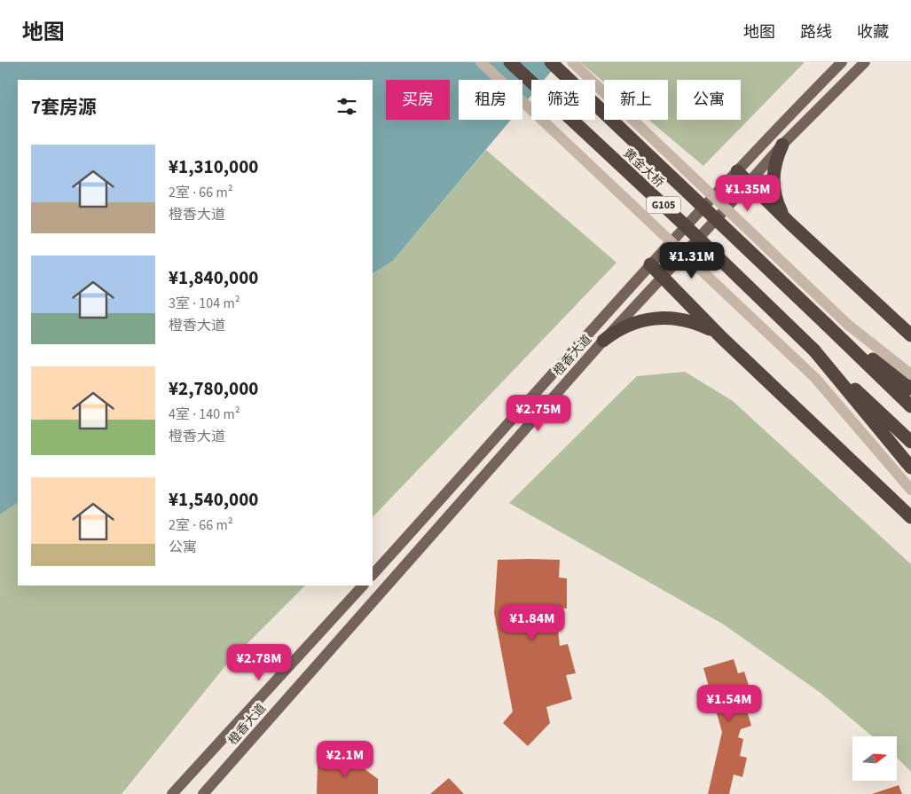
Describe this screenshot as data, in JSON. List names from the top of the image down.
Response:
{
  "streets": {
    "highway": ["黄金大桥", "G105"],
    "main road": ["橙香大道"]
  },
  "north": "right",
  "page": {
    "header": "地图",
    "nav": ["地图", "路线", "收藏"],
    "chip": [
      "买房",
      "租房",
      "筛选",
      "新上",
      "公寓"
    ],
    "heading": "7套房源",
    "list": [
      {
        "name": "¥1,310,000",
        "note": "2室 · 66 m² · 橙香大道"
      },
      {
        "name": "¥1,840,000",
        "note": "3室 · 104 m² · 橙香大道"
      },
      {
        "name": "¥2,780,000",
        "note": "4室 · 140 m² · 橙香大道"
      },
      {
        "name": "¥1,540,000",
        "note": "2室 · 66 m² · 公寓"
      }
    ],
    "price": [
      "¥1.35M",
      "¥1.31M",
      "¥2.75M",
      "¥1.84M",
      "¥2.78M",
      "¥1.54M",
      "¥2.1M"
    ]
  }
}
